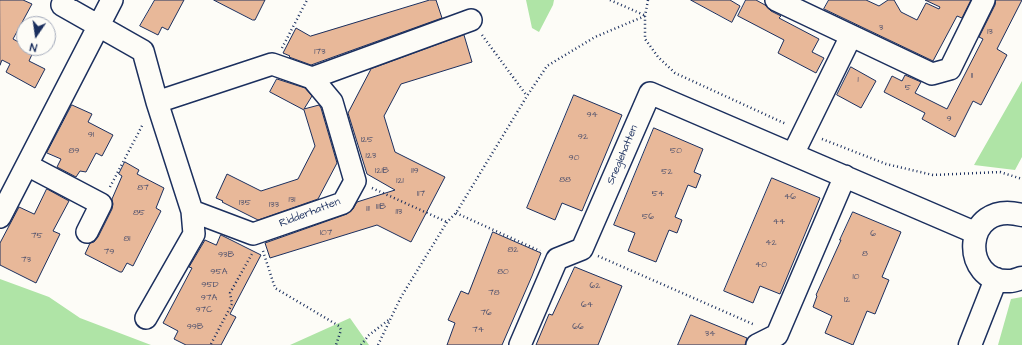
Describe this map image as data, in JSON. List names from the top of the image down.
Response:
{
  "streets": {
    "street": ["Sneglehatten", "Ridderhatten"]
  },
  "house_numbers": [
    "3",
    "13",
    "173",
    "11",
    "1",
    "5",
    "94",
    "9",
    "91",
    "92",
    "125",
    "89",
    "50",
    "123",
    "90",
    "121B",
    "119",
    "52",
    "88",
    "121",
    "87",
    "117",
    "54",
    "46",
    "131",
    "135",
    "133",
    "111B",
    "111",
    "113",
    "85",
    "56",
    "44",
    "107",
    "6",
    "75",
    "81",
    "42",
    "82",
    "79",
    "8",
    "93B",
    "73",
    "40",
    "95A",
    "80",
    "10",
    "95D",
    "62",
    "78",
    "97A",
    "12",
    "64",
    "97C",
    "76",
    "99B",
    "66",
    "74",
    "34"
  ],
  "north": "bottom"
}
